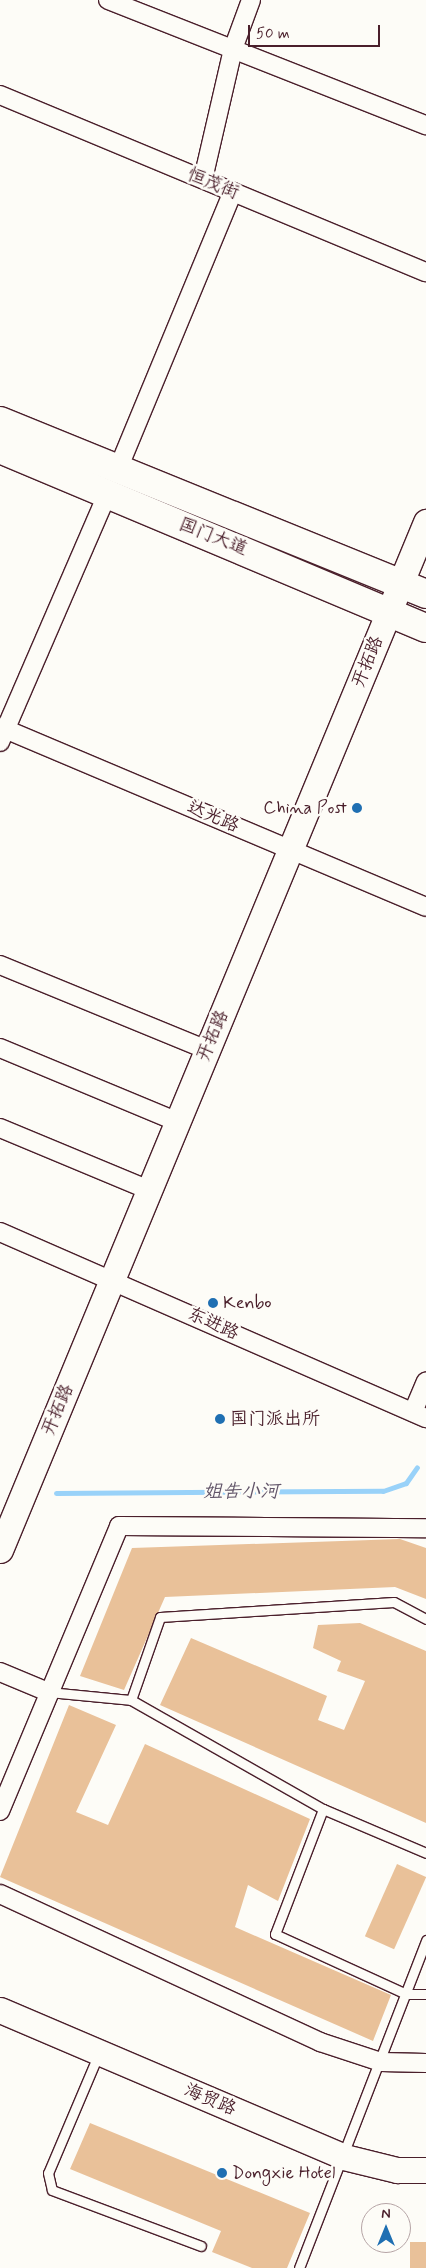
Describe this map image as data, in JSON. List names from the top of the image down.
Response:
{
  "streets": {
    "highway": ["国门大道"],
    "street": [
      "恒茂街",
      "开拓路",
      "达光路",
      "东进路",
      "海贸路"
    ]
  },
  "crossings": [
    ["国门大道", "开拓路"],
    ["开拓路", "达光路"],
    ["开拓路", "东进路"]
  ],
  "water": ["姐告小河"],
  "places": [
    "China Post",
    "Kenbo",
    "国门派出所",
    "Dongxie Hotel"
  ],
  "scale_bar": "50 m",
  "north": "top"
}
